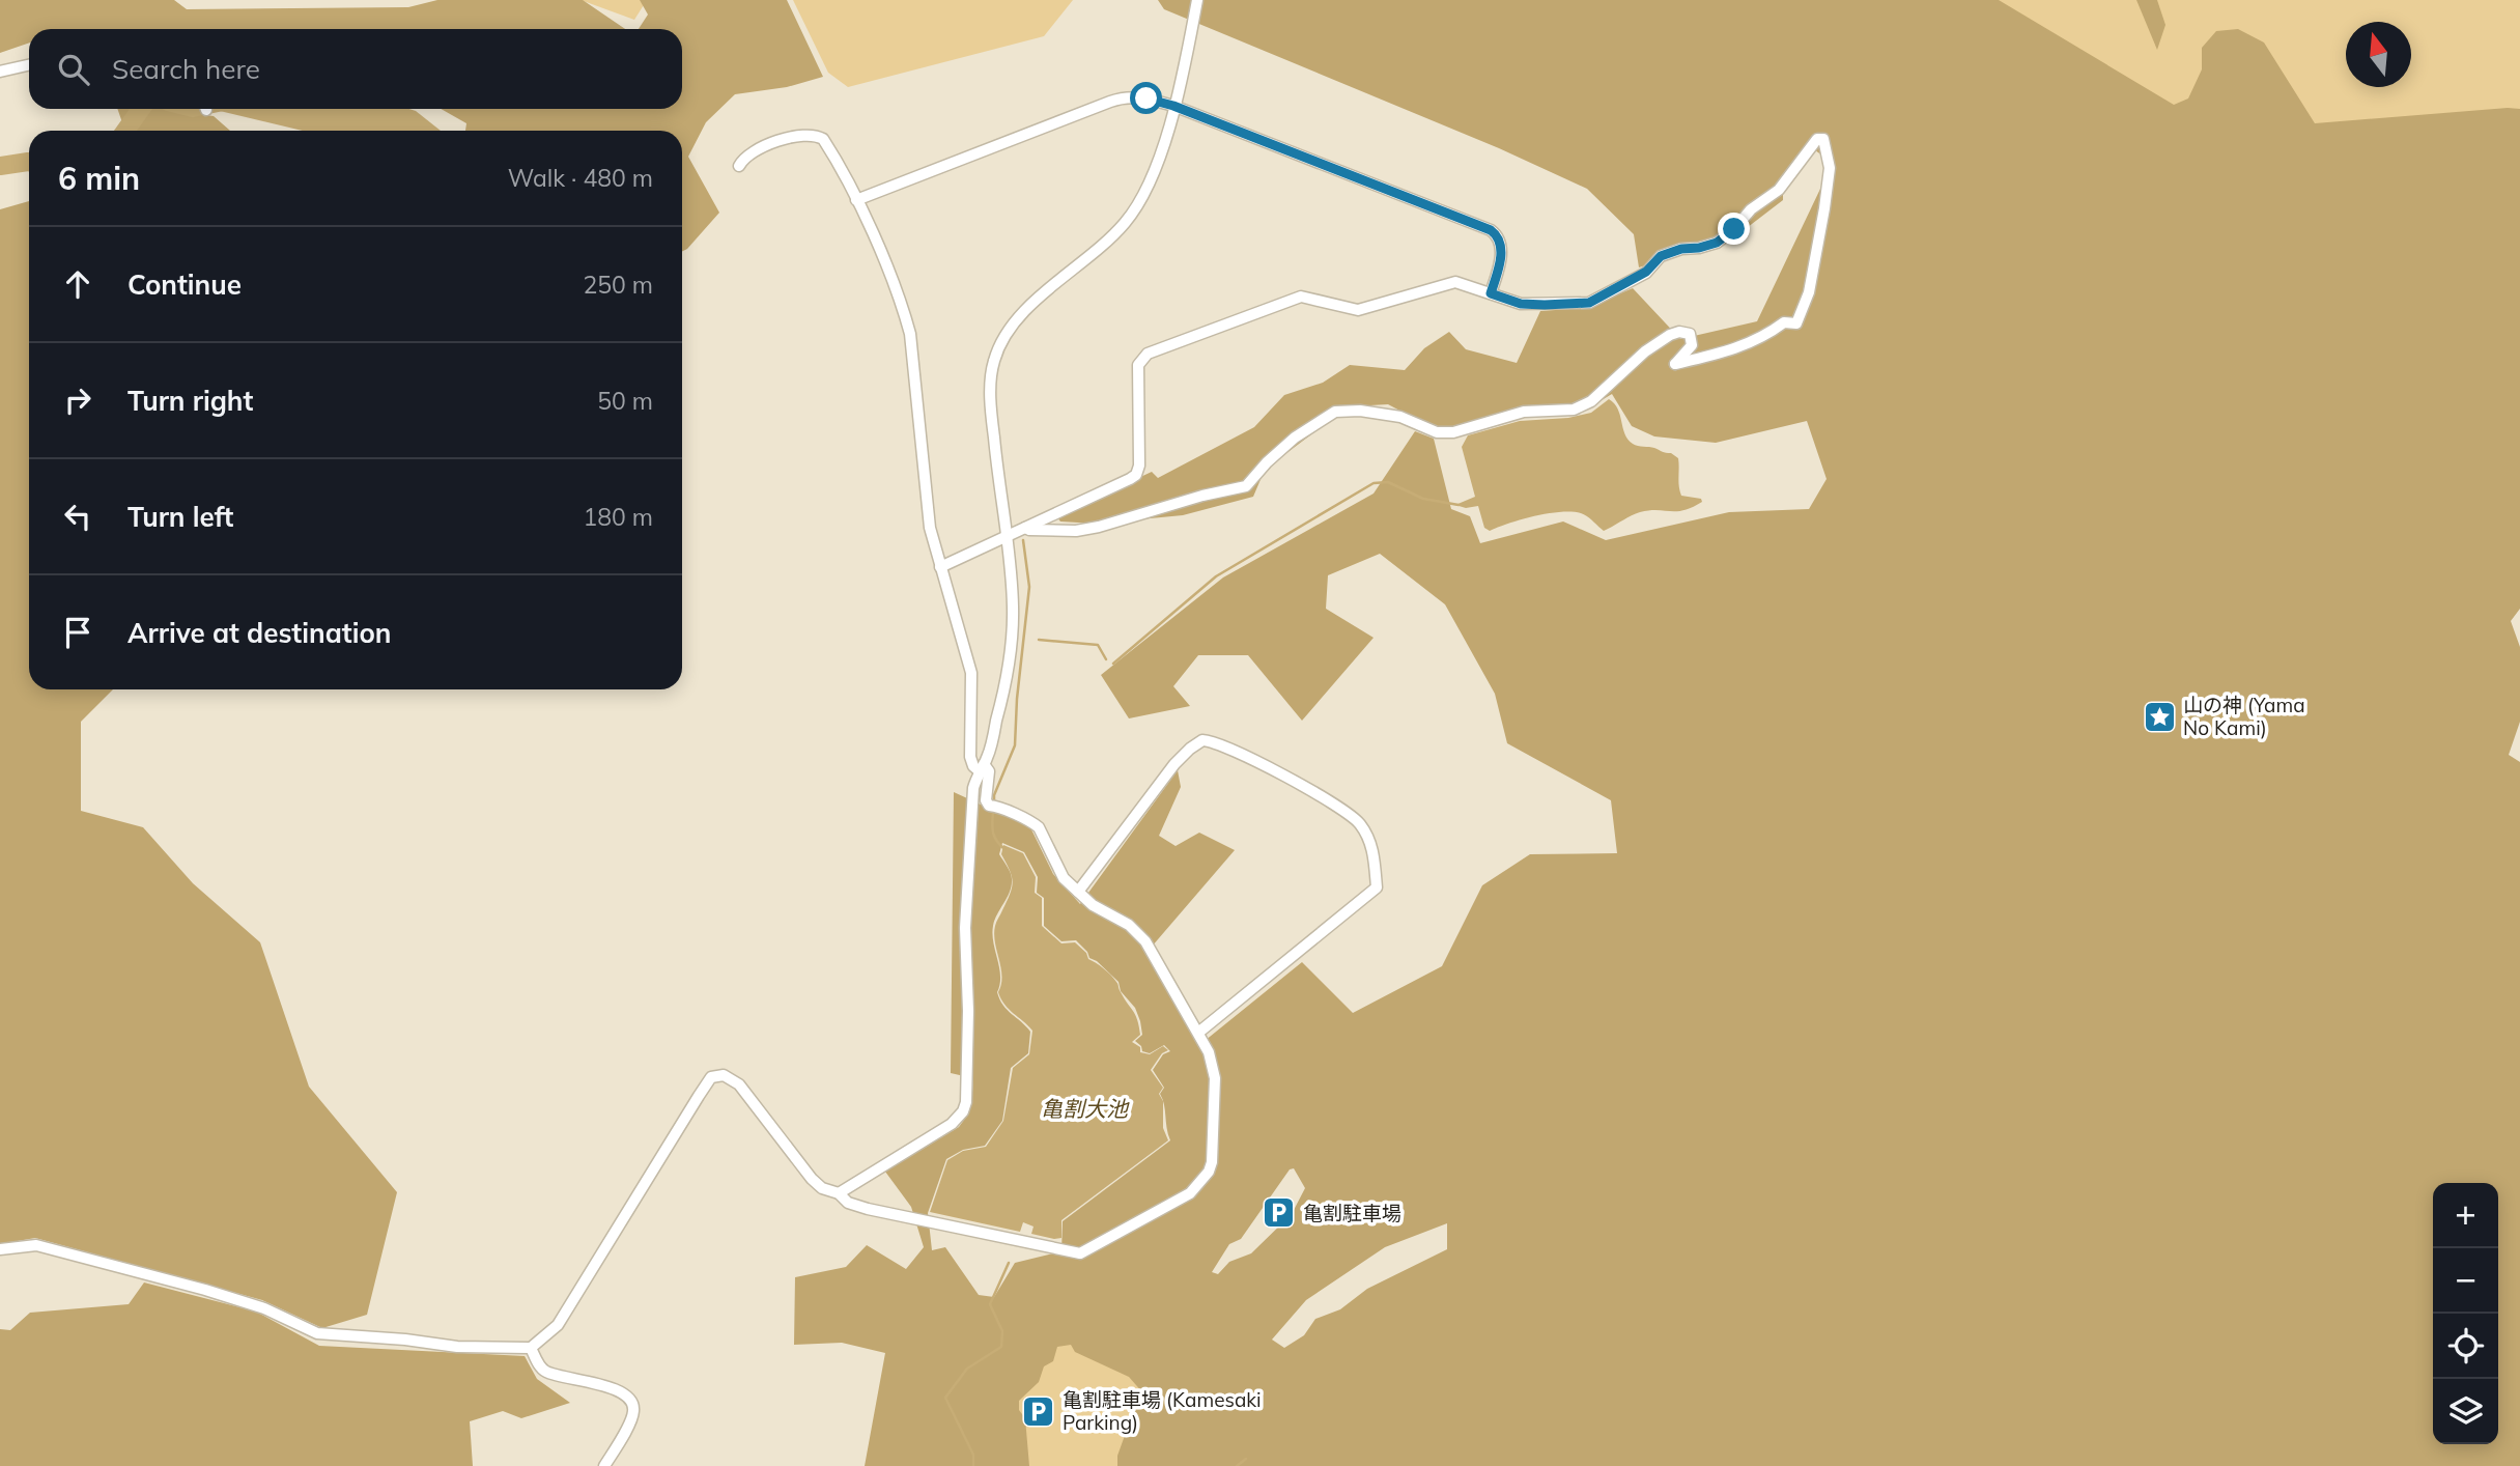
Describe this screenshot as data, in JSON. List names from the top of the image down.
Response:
{
  "water": ["亀割大池"],
  "places": {
    "place": ["山の神 (Yama No Kami)"],
    "parking": ["亀割駐車場", "亀割駐車場 (Kamesaki Parking)"]
  },
  "north": "top",
  "page": {
    "search": "Search here",
    "heading": ["6 min", "Walk · 480 m"],
    "list": [
      ["Continue", "250 m"],
      ["Turn right", "50 m"],
      ["Turn left", "180 m"],
      "Arrive at destination"
    ],
    "map_buttons": ["+", "−"]
  }
}
